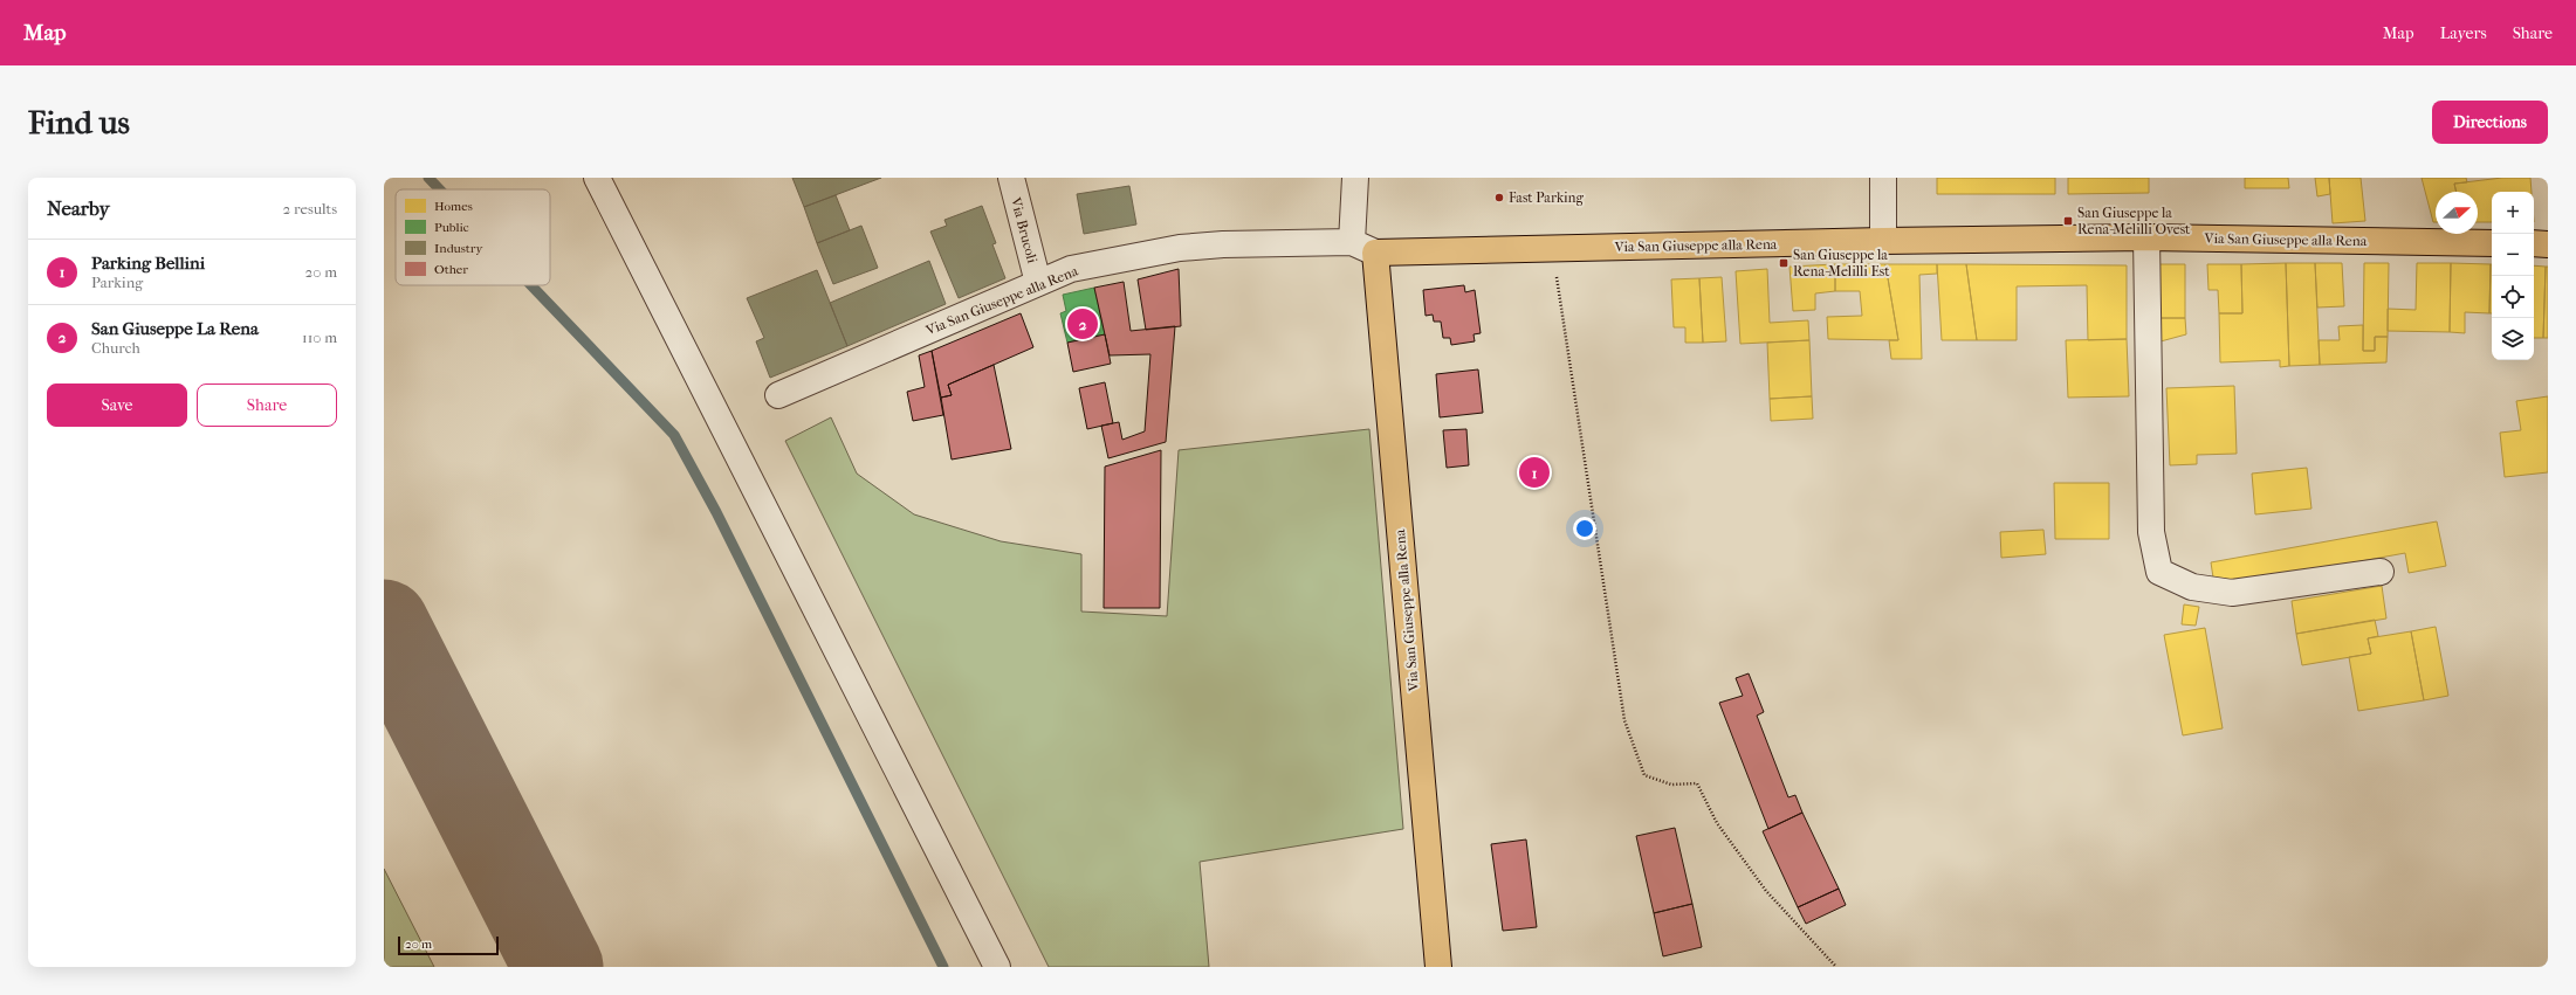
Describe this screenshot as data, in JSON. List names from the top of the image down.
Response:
{
  "streets": {
    "main road": ["Via San Giuseppe alla Rena"],
    "street": ["Via Brucoli"]
  },
  "crossings": [
    ["Via Brucoli", "Via San Giuseppe alla Rena"]
  ],
  "places": {
    "other": ["Fast Parking"],
    "transit": ["San Giuseppe la Rena-Melilli Ovest", "San Giuseppe la Rena-Melilli Est"]
  },
  "legend": [
    "Homes",
    "Public",
    "Industry",
    "Other"
  ],
  "scale_bar": "20 m",
  "north": "right",
  "page": {
    "header": "Map",
    "nav": ["Map", "Layers", "Share"],
    "buttons": [
      "Directions",
      ["Save", "Share"]
    ],
    "title": "Find us",
    "heading": ["Nearby", "2 results"],
    "map_buttons": ["+", "−"],
    "list": [
      {
        "mark": "1",
        "name": "Parking Bellini",
        "note": "Parking",
        "value": "20 m"
      },
      {
        "mark": "2",
        "name": "San Giuseppe La Rena",
        "note": "Church",
        "value": "110 m"
      }
    ],
    "pins": ["2", "1"],
    "scale": "20 m"
  }
}
